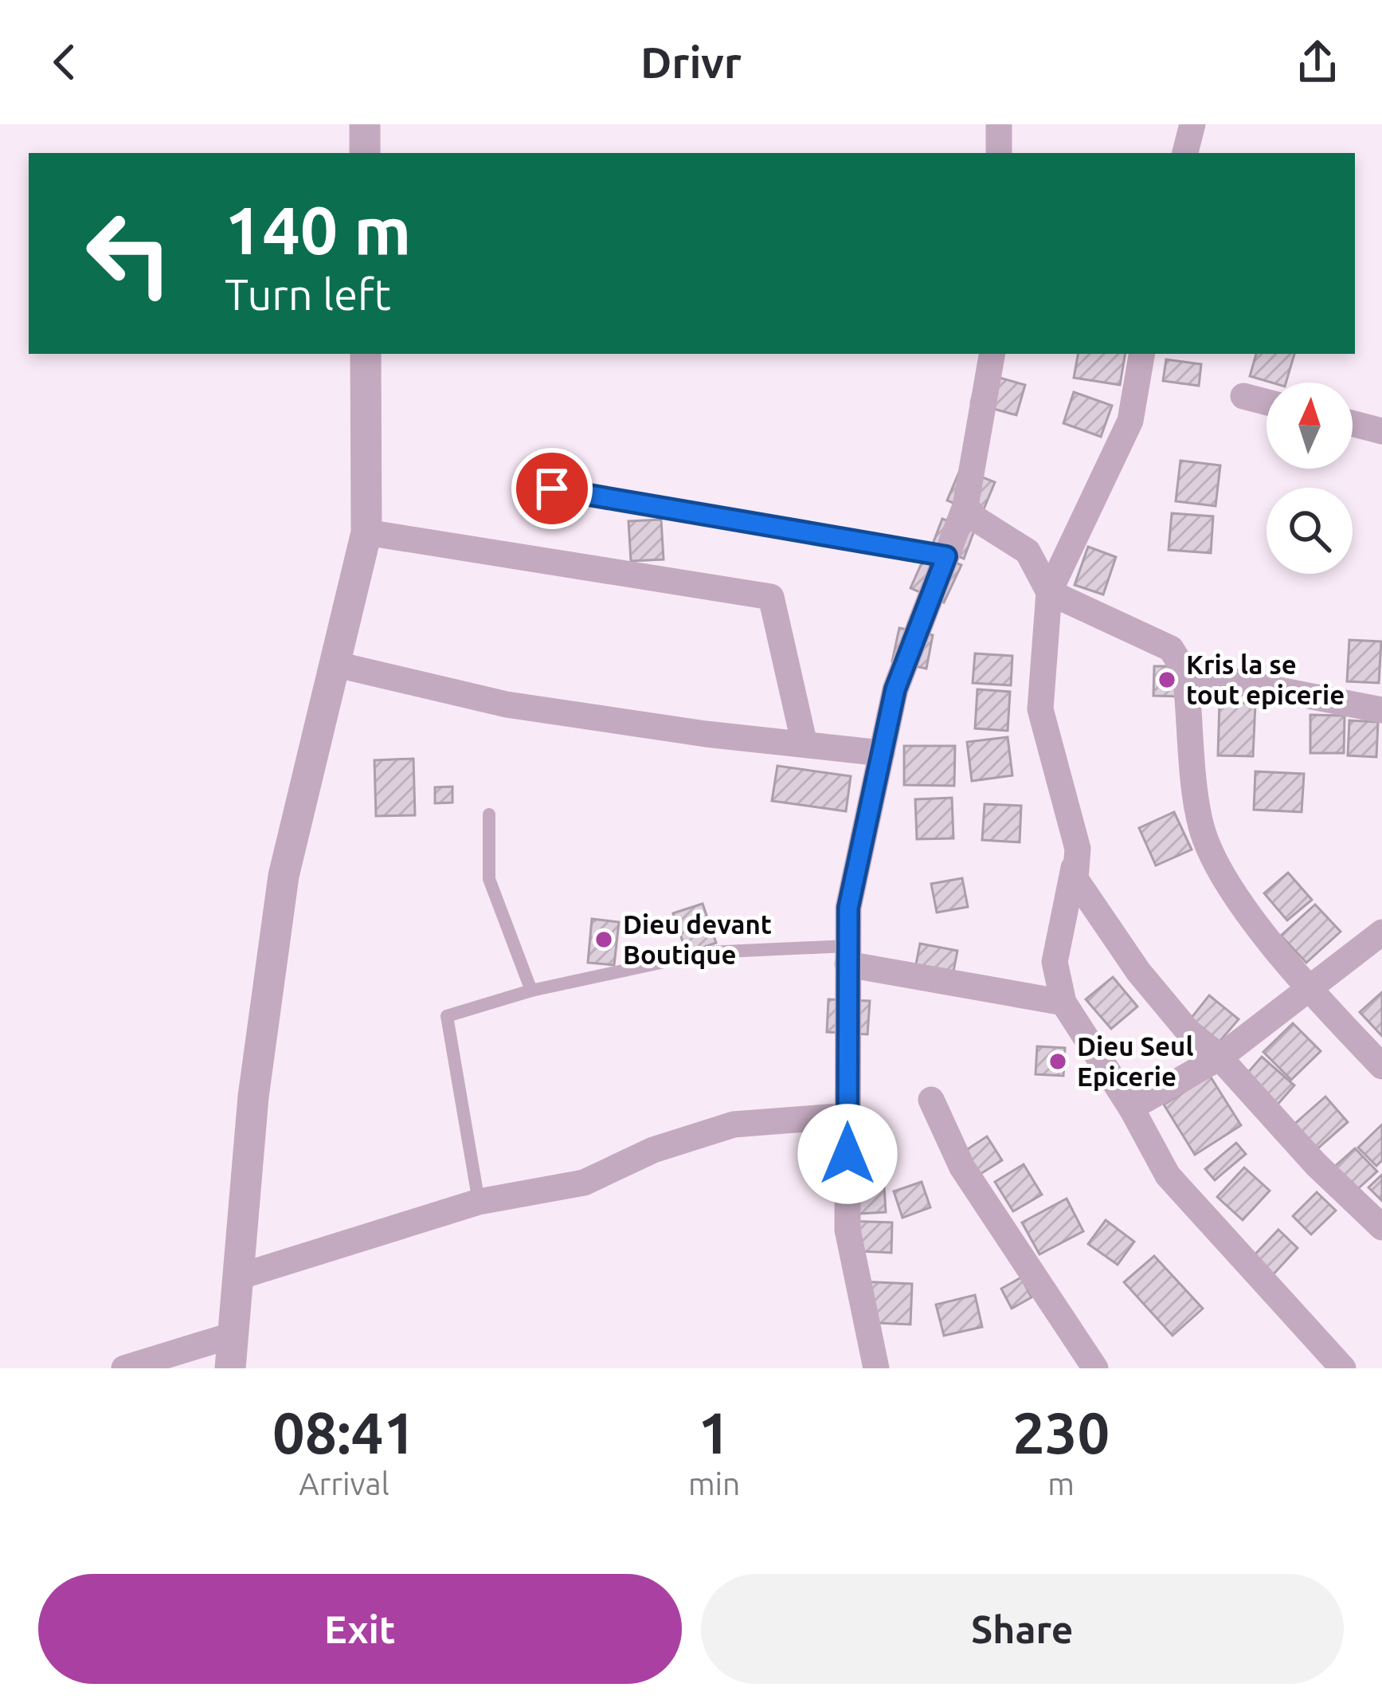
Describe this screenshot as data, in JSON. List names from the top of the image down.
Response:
{
  "places": ["Kris la se tout epicerie", "Dieu devant Boutique", "Dieu Seul Epicerie"],
  "north": "top",
  "page": {
    "header": "Drivr",
    "turn": ["140 m", "Turn left"],
    "eta": [
      "08:41",
      "Arrival",
      "1",
      "min",
      "230",
      "m"
    ],
    "buttons": ["Exit", "Share"]
  }
}
